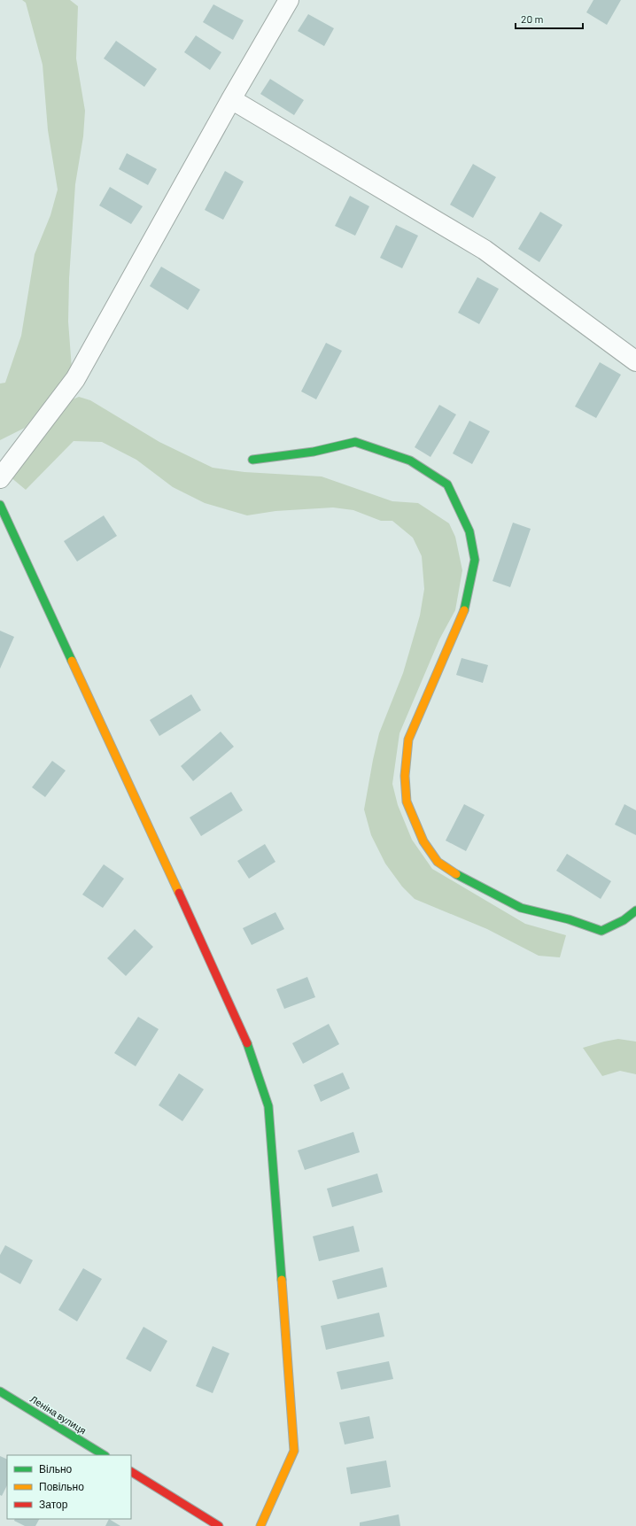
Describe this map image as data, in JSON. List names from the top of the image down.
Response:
{
  "streets": {
    "street": ["Леніна вулиця"]
  },
  "legend": ["Вільно", "Повільно", "Затор"],
  "scale_bar": "20 m"
}
